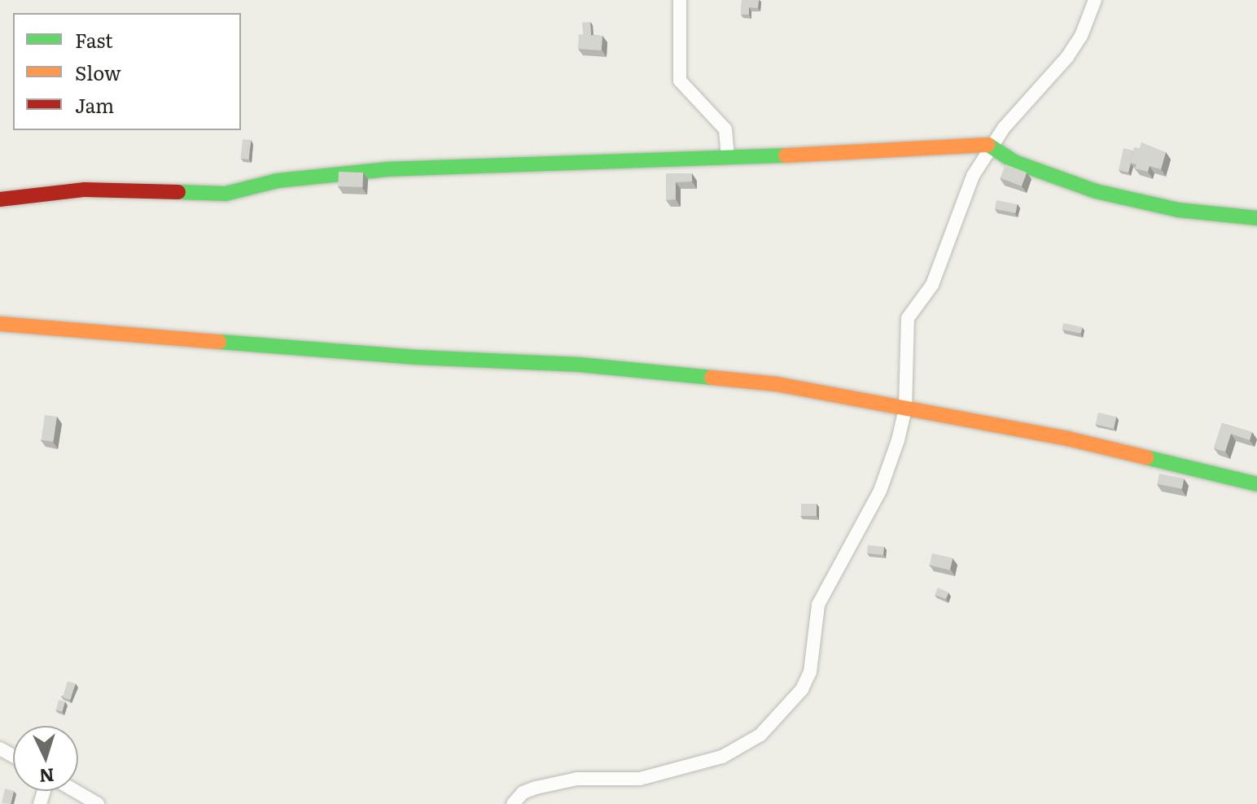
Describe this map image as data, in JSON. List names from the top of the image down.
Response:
{
  "legend": ["Fast", "Slow", "Jam"],
  "north": "bottom"
}
